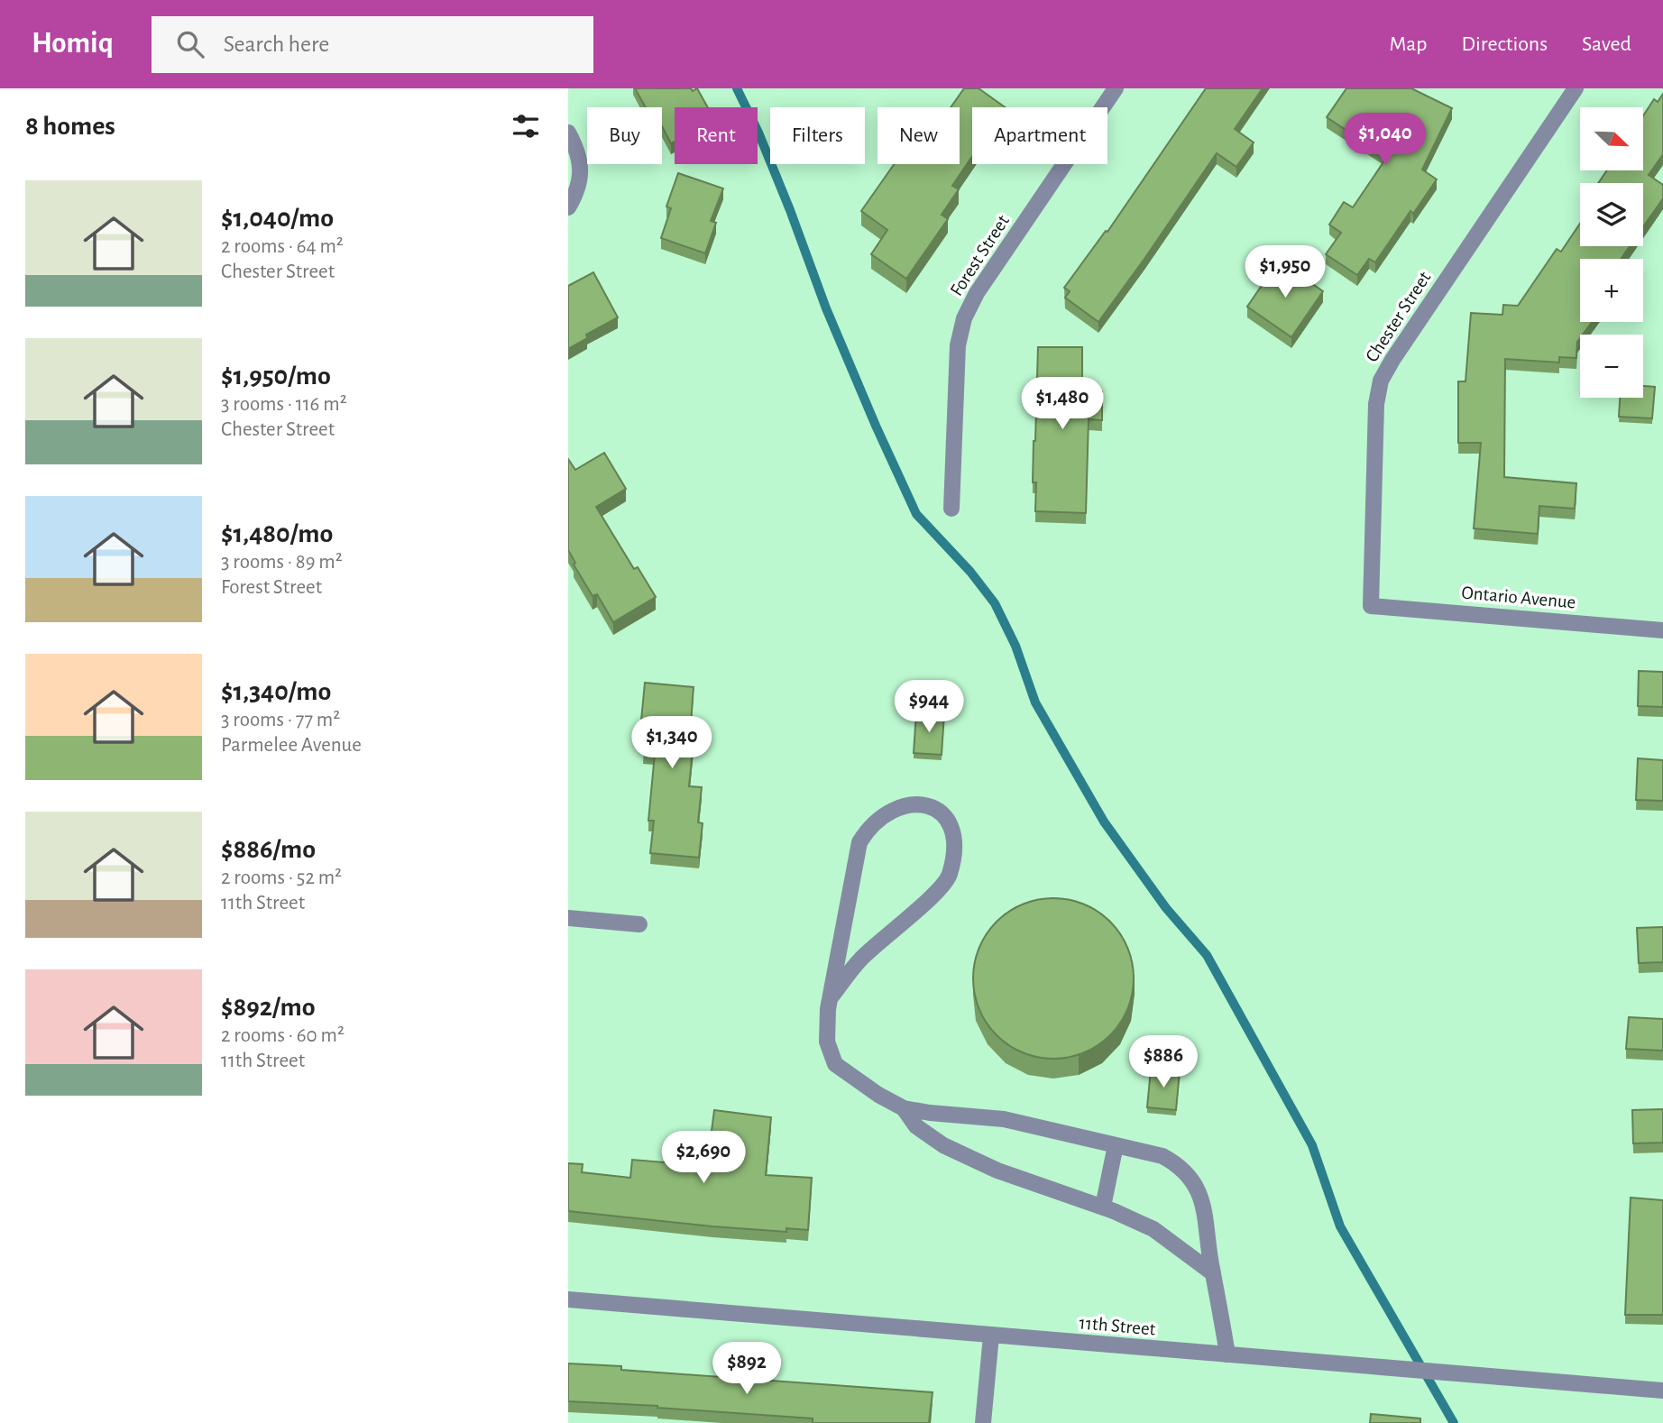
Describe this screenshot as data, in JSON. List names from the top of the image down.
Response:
{
  "streets": {
    "street": [
      "Forest Street",
      "Chester Street",
      "Ontario Avenue",
      "11th Street"
    ]
  },
  "crossings": [
    ["Chester Street", "Ontario Avenue"]
  ],
  "north": "bottom right",
  "page": {
    "header": "Homiq",
    "search": "Search here",
    "nav": ["Map", "Directions", "Saved"],
    "heading": "8 homes",
    "map_buttons": ["+", "−"],
    "chip": [
      "Buy",
      "Rent",
      "Filters",
      "New",
      "Apartment"
    ],
    "price": [
      "$1,040",
      "$1,950",
      "$1,480",
      "$944",
      "$1,340",
      "$886",
      "$2,690",
      "$892"
    ],
    "list": [
      {
        "name": "$1,040/mo",
        "note": "2 rooms · 64 m² · Chester Street"
      },
      {
        "name": "$1,950/mo",
        "note": "3 rooms · 116 m² · Chester Street"
      },
      {
        "name": "$1,480/mo",
        "note": "3 rooms · 89 m² · Forest Street"
      },
      {
        "name": "$1,340/mo",
        "note": "3 rooms · 77 m² · Parmelee Avenue"
      },
      {
        "name": "$886/mo",
        "note": "2 rooms · 52 m² · 11th Street"
      },
      {
        "name": "$892/mo",
        "note": "2 rooms · 60 m² · 11th Street"
      }
    ]
  }
}
